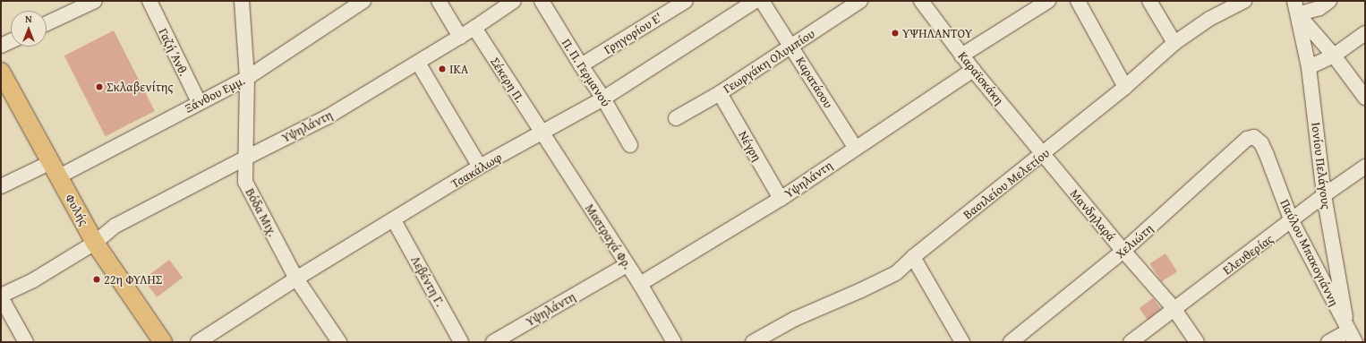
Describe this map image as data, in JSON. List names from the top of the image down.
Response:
{
  "streets": {
    "main road": ["Φυλής"],
    "street": [
      "Γρηγορίου Ε'",
      "Γαζή Άνθ.",
      "Γεωργάκη Ολυμπίου",
      "Π. Π. Γερμανού",
      "Καραϊσκάκη",
      "Σέκερη Π.",
      "Καρατάσου",
      "Ξάνθου Εμμ.",
      "Υψηλάντη",
      "Νέγρη",
      "Ιονίου Πελάγους",
      "Τσακάλωφ",
      "Βασιλείου Μελετίου",
      "Βόδα Μιχ.",
      "Μανδηλαρά",
      "Μαστραχά Φρ.",
      "Χελιώτη",
      "Παύλου Μπακογιάννη",
      "Ελευθερίας",
      "Λεβέντη Γ."
    ]
  },
  "crossings": [
    ["Γρηγορίου Ε'", "Π. Π. Γερμανού"],
    ["Γαζή Άνθ.", "Ξάνθου Εμμ."],
    ["Γεωργάκη Ολυμπίου", "Καρατάσου"],
    ["Γεωργάκη Ολυμπίου", "Νέγρη"],
    ["Π. Π. Γερμανού", "Τσακάλωφ"],
    ["Καραϊσκάκη", "Υψηλάντη"],
    ["Καραϊσκάκη", "Βασιλείου Μελετίου"],
    ["Καραϊσκάκη", "Μανδηλαρά"],
    ["Σέκερη Π.", "Υψηλάντη"],
    ["Σέκερη Π.", "Τσακάλωφ"],
    ["Σέκερη Π.", "Μαστραχά Φρ."],
    ["Καρατάσου", "Υψηλάντη"],
    ["Ξάνθου Εμμ.", "Φυλής"],
    ["Ξάνθου Εμμ.", "Βόδα Μιχ."],
    ["Υψηλάντη", "Νέγρη"],
    ["Υψηλάντη", "Φυλής"],
    ["Υψηλάντη", "Βόδα Μιχ."],
    ["Υψηλάντη", "Μαστραχά Φρ."],
    ["Ιονίου Πελάγους", "Παύλου Μπακογιάννη"],
    ["Ιονίου Πελάγους", "Ελευθερίας"],
    ["Τσακάλωφ", "Βόδα Μιχ."],
    ["Τσακάλωφ", "Μαστραχά Φρ."],
    ["Τσακάλωφ", "Λεβέντη Γ."],
    ["Βασιλείου Μελετίου", "Μανδηλαρά"],
    ["Μανδηλαρά", "Χελιώτη"],
    ["Μανδηλαρά", "Ελευθερίας"],
    ["Χελιώτη", "Παύλου Μπακογιάννη"],
    ["Παύλου Μπακογιάννη", "Ελευθερίας"]
  ],
  "places": [
    "ΥΨΗΛΑΝΤΟΥ",
    "ΙΚΑ",
    "Σκλαβενίτης",
    "22η ΦΥΛΗΣ"
  ],
  "north": "top"
}
